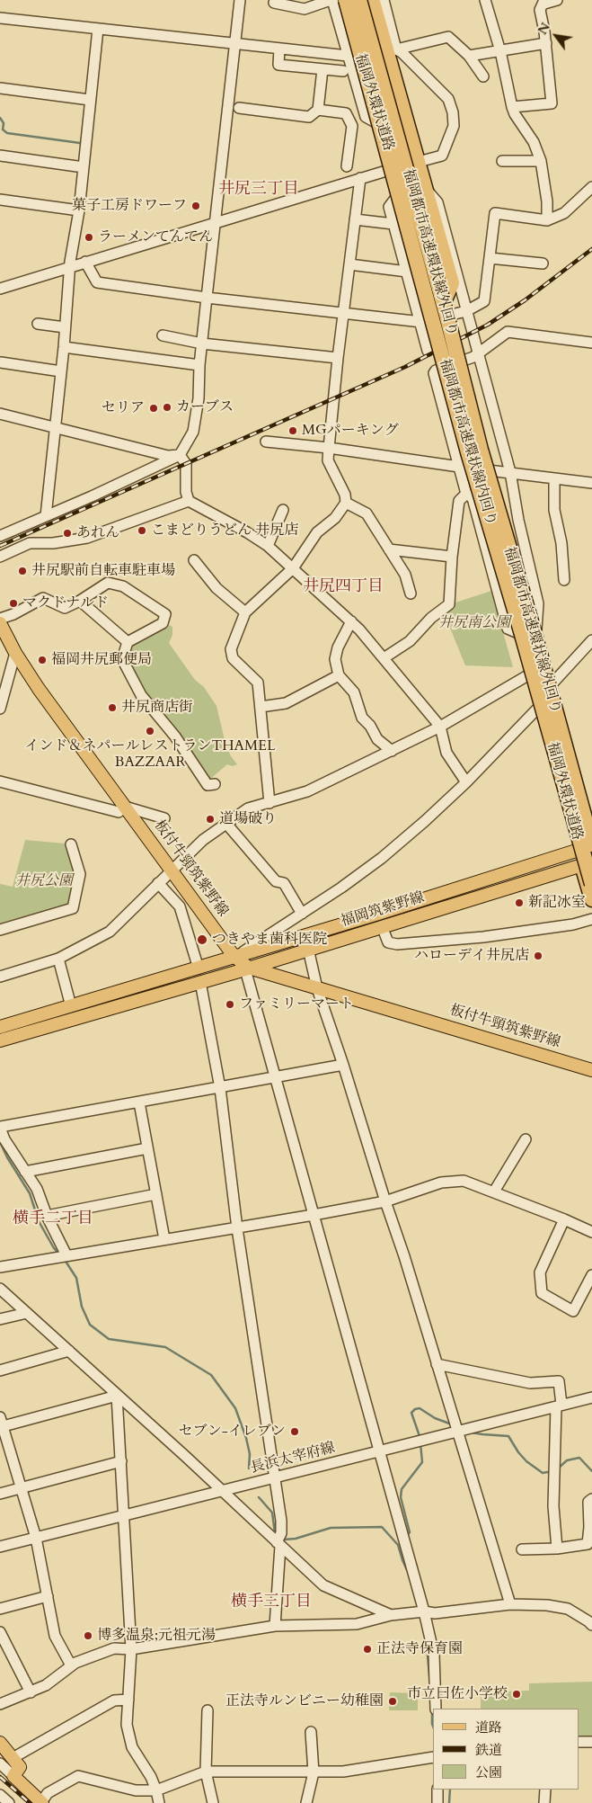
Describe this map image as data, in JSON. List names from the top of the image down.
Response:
{
  "streets": {
    "highway": ["福岡外環状道路", "福岡都市高速環状線外回り", "福岡都市高速環状線内回り"],
    "main road": ["板付牛頸筑紫野線", "福岡筑紫野線"],
    "street": ["長浜太宰府線"]
  },
  "crossings": [
    ["福岡外環状道路", "福岡都市高速環状線外回り"],
    ["福岡外環状道路", "福岡都市高速環状線内回り"],
    ["福岡外環状道路", "福岡筑紫野線"],
    ["福岡都市高速環状線外回り", "福岡都市高速環状線内回り"],
    ["福岡都市高速環状線外回り", "福岡筑紫野線"],
    ["板付牛頸筑紫野線", "福岡筑紫野線"]
  ],
  "districts": [
    "井尻三丁目",
    "井尻四丁目",
    "横手二丁目",
    "横手三丁目"
  ],
  "parks": ["井尻南公園", "井尻公園"],
  "places": [
    "菓子工房ドワーフ",
    "ラーメンてんてん",
    "カーブス",
    "セリア",
    "MGパーキング",
    "こまどりうどん 井尻店",
    "あれん",
    "井尻駅前自転車駐車場",
    "マクドナルド",
    "福岡井尻郵便局",
    "井尻商店街",
    "インド＆ネパールレストランTHAMEL BAZZAAR",
    "道場破り",
    "新記冰室",
    "つきやま歯科医院",
    "ハローデイ井尻店",
    "ファミリーマート",
    "セブン-イレブン",
    "博多温泉;元祖元湯",
    "正法寺保育園",
    "市立曰佐小学校",
    "正法寺ルンビニー幼稚園"
  ],
  "legend": ["道路", "鉄道", "公園"],
  "north": "top left"
}
